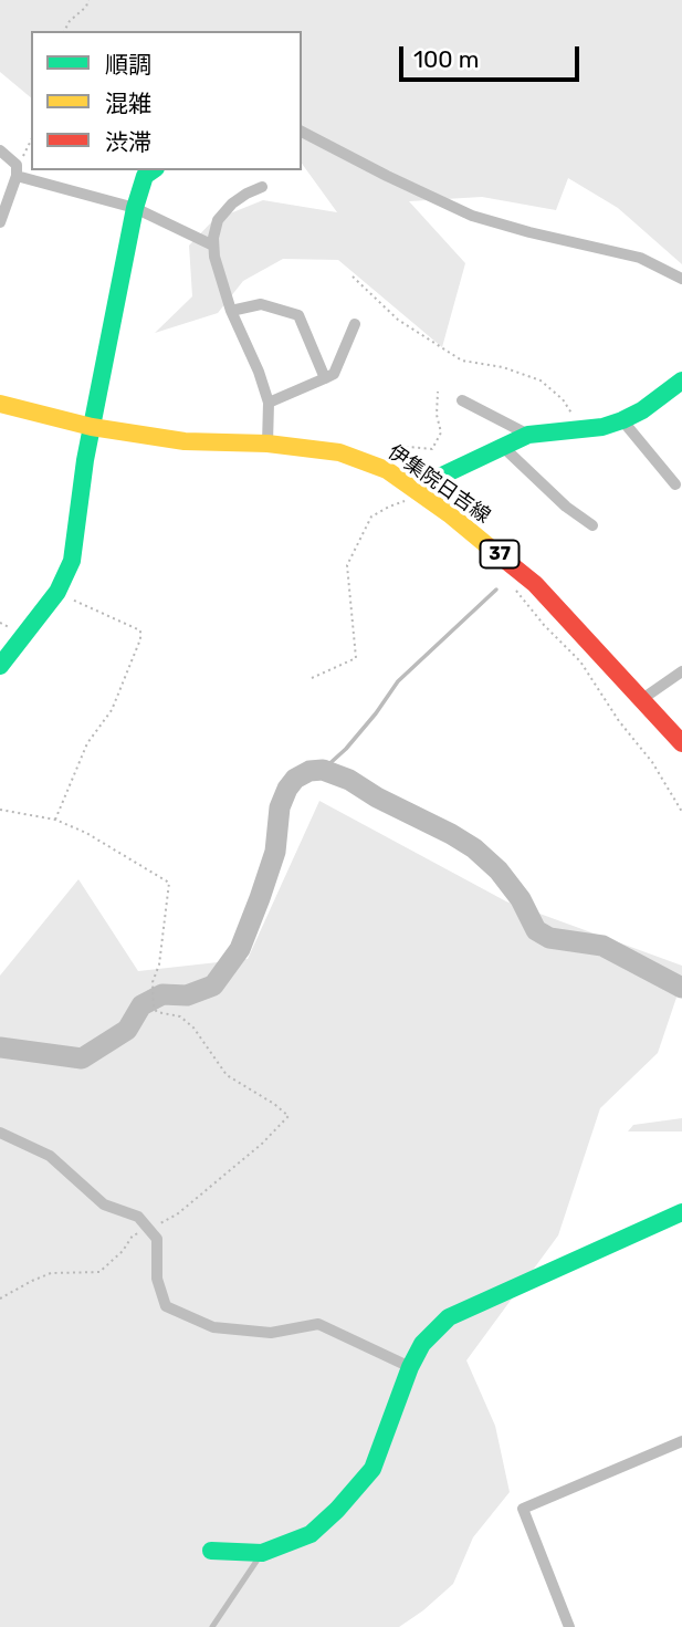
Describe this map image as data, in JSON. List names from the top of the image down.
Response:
{
  "streets": {
    "street": ["伊集院日吉線", "37"]
  },
  "legend": ["順調", "混雑", "渋滞"],
  "scale_bar": "100 m"
}
